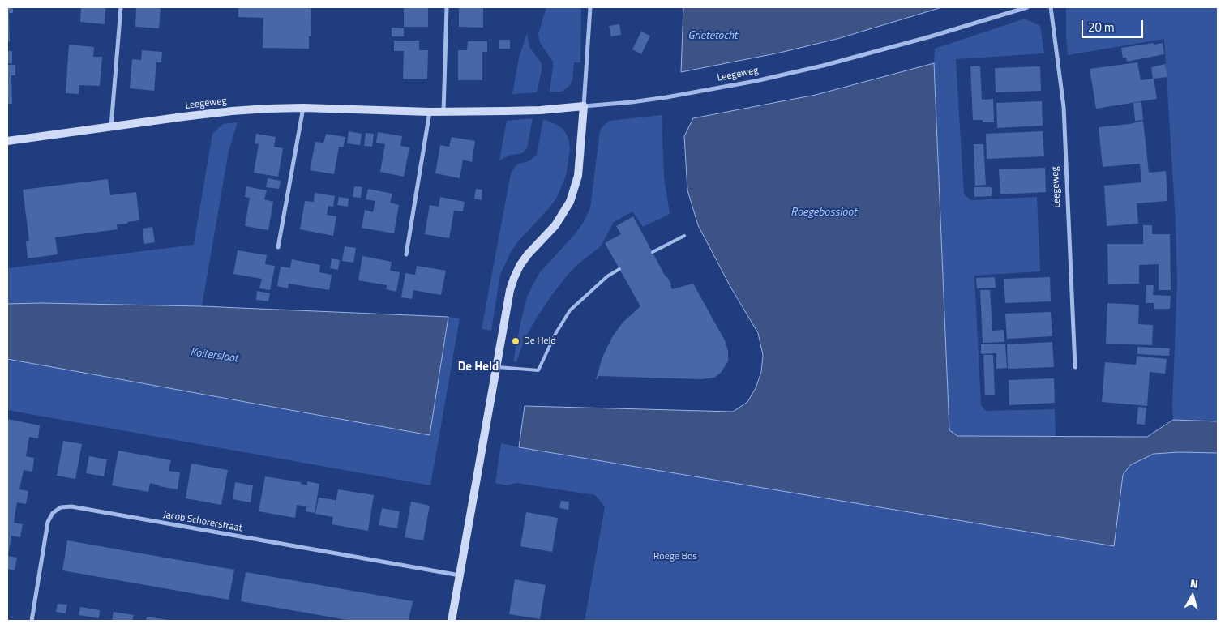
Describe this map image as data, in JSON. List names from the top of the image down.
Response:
{
  "streets": {
    "main road": ["Leegeweg"],
    "street": ["Jacob Schorerstraat"]
  },
  "districts": ["De Held"],
  "water": ["Grietetocht", "Roegebossloot", "Koitersloot"],
  "parks": ["Roege Bos"],
  "places": ["De Held"],
  "scale_bar": "20 m",
  "north": "top"
}
